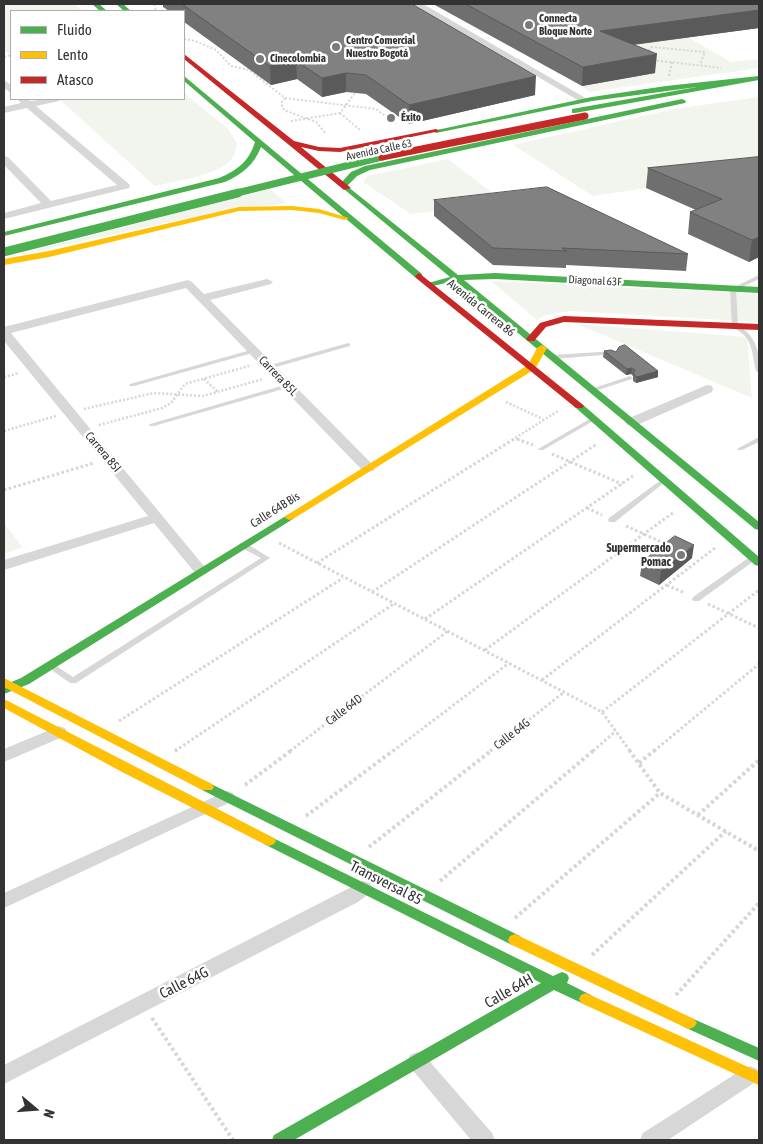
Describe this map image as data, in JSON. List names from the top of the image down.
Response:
{
  "streets": {
    "main road": [
      "Avenida Calle 63",
      "Diagonal 63F",
      "Avenida Carrera 86",
      "Calle 64B Bis",
      "Transversal 85",
      "Calle 64H"
    ],
    "street": ["Carrera 85L", "Carrera 85I", "Calle 64G"],
    "path": ["Calle 64D"]
  },
  "crossings": [
    ["Diagonal 63F", "Avenida Carrera 86"],
    ["Avenida Carrera 86", "Calle 64B Bis"],
    ["Carrera 85L", "Carrera 85I"],
    ["Carrera 85L", "Calle 64B Bis"],
    ["Carrera 85I", "Calle 64B Bis"],
    ["Calle 64B Bis", "Transversal 85"],
    ["Calle 64D", "Transversal 85"],
    ["Calle 64G", "Transversal 85"],
    ["Transversal 85", "Calle 64H"]
  ],
  "places": [
    "Connecta Bloque Norte",
    "Centro Comercial Nuestro Bogotá",
    "Cinecolombia",
    "Éxito",
    "Supermercado Pomac"
  ],
  "legend": ["Fluido", "Lento", "Atasco"],
  "north": "right"
}
